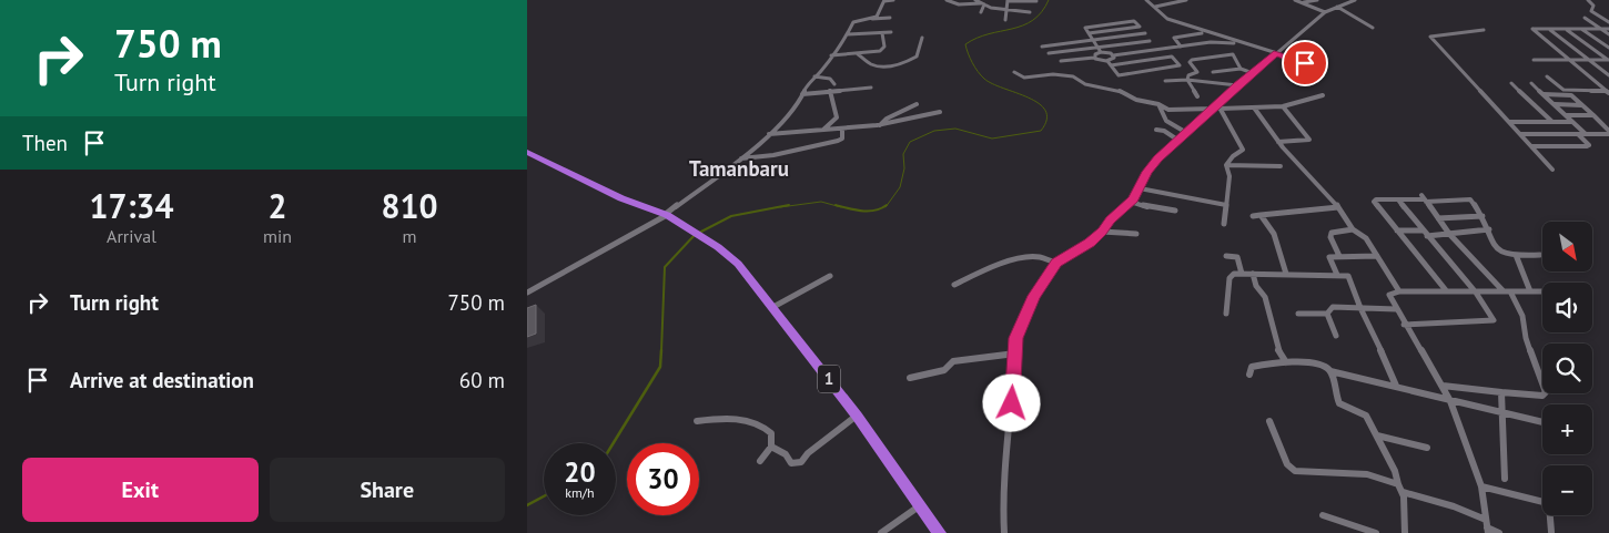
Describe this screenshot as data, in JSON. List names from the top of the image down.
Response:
{
  "streets": {
    "highway": ["1"]
  },
  "districts": ["Tamanbaru"],
  "north": "bottom right",
  "page": {
    "turn": ["750 m", "Turn right"],
    "then": "Then",
    "eta": [
      "17:34",
      "Arrival",
      "2",
      "min",
      "810",
      "m"
    ],
    "map_buttons": ["+", "−"],
    "list": [
      {
        "name": "Turn right",
        "value": "750 m"
      },
      {
        "name": "Arrive at destination",
        "value": "60 m"
      }
    ],
    "speed": "20 km/h",
    "limit": "30",
    "buttons": ["Exit", "Share"]
  }
}
